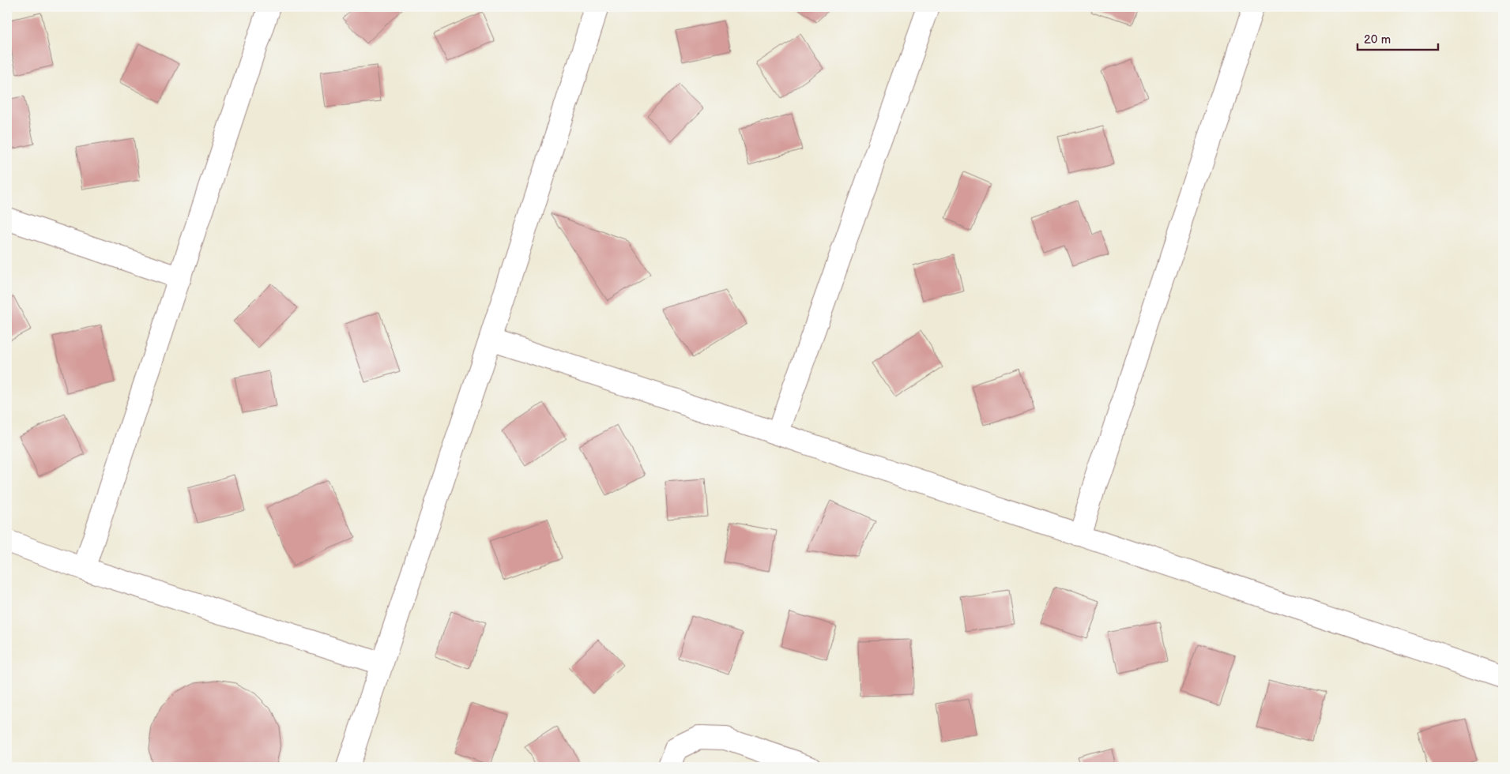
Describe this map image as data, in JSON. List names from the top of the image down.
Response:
{
  "scale_bar": "20 m"
}
